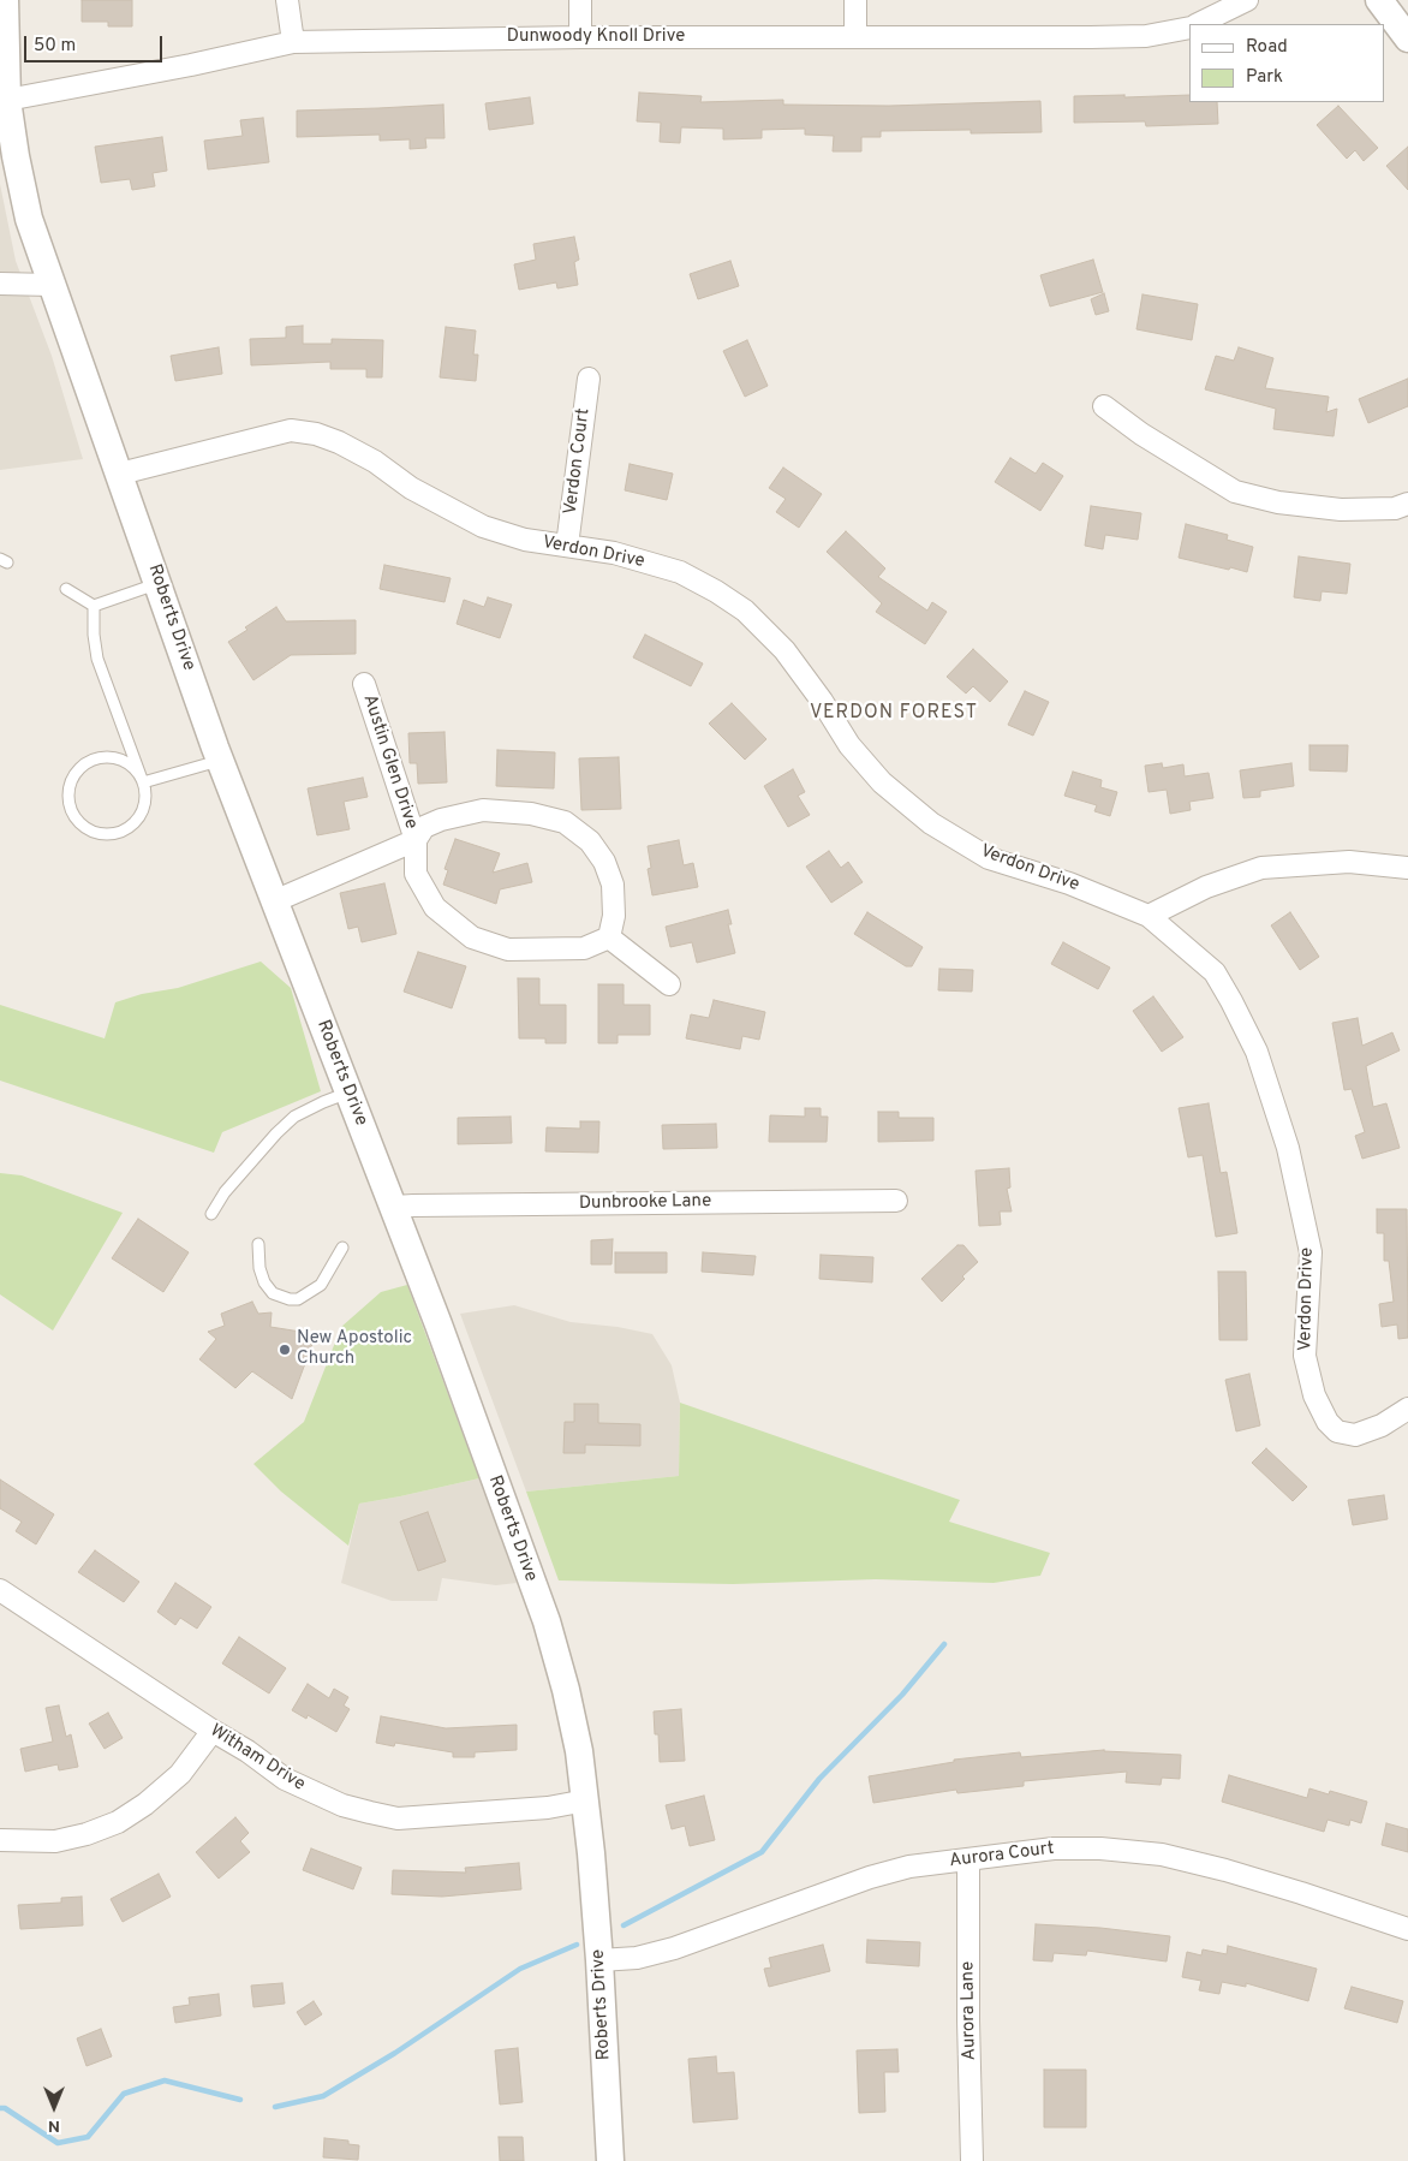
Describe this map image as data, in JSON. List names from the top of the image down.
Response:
{
  "streets": {
    "street": [
      "Dunwoody Knoll Drive",
      "Verdon Court",
      "Verdon Drive",
      "Roberts Drive",
      "Austin Glen Drive",
      "Dunbrooke Lane",
      "Witham Drive",
      "Aurora Court",
      "Aurora Lane"
    ]
  },
  "crossings": [
    ["Dunwoody Knoll Drive", "Roberts Drive"],
    ["Verdon Court", "Verdon Drive"],
    ["Verdon Drive", "Roberts Drive"],
    ["Roberts Drive", "Austin Glen Drive"],
    ["Roberts Drive", "Dunbrooke Lane"],
    ["Roberts Drive", "Witham Drive"],
    ["Roberts Drive", "Aurora Court"],
    ["Aurora Court", "Aurora Lane"]
  ],
  "districts": ["VERDON FOREST"],
  "places": ["New Apostolic Church"],
  "legend": ["Road", "Park"],
  "scale_bar": "50 m",
  "north": "bottom"
}
